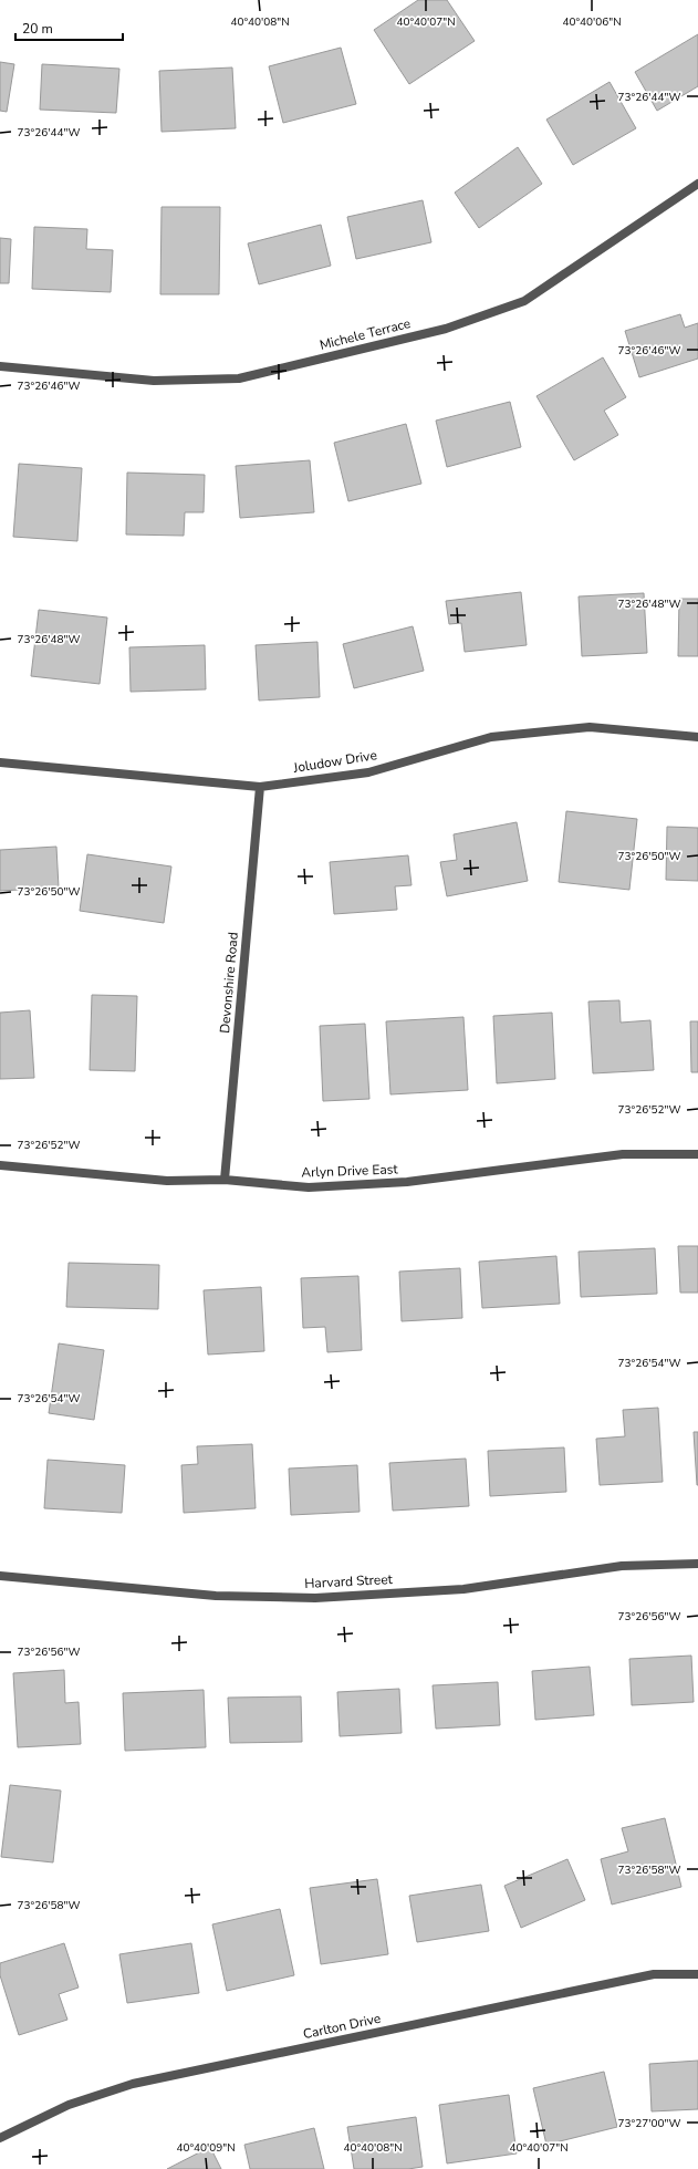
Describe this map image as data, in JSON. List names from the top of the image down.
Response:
{
  "streets": {
    "street": [
      "Michele Terrace",
      "Joludow Drive",
      "Devonshire Road",
      "Arlyn Drive East",
      "Harvard Street",
      "Carlton Drive"
    ]
  },
  "crossings": [
    ["Joludow Drive", "Devonshire Road"],
    ["Devonshire Road", "Arlyn Drive East"]
  ],
  "scale_bar": "20 m",
  "coordinates": [
    "40°40'08\"N",
    "40°40'07\"N",
    "40°40'06\"N",
    "73°26'44\"W",
    "73°26'46\"W",
    "73°26'48\"W",
    "73°26'50\"W",
    "73°26'52\"W",
    "73°26'54\"W",
    "73°26'56\"W",
    "73°26'58\"W",
    "73°27'00\"W",
    "40°40'09\"N"
  ]
}
